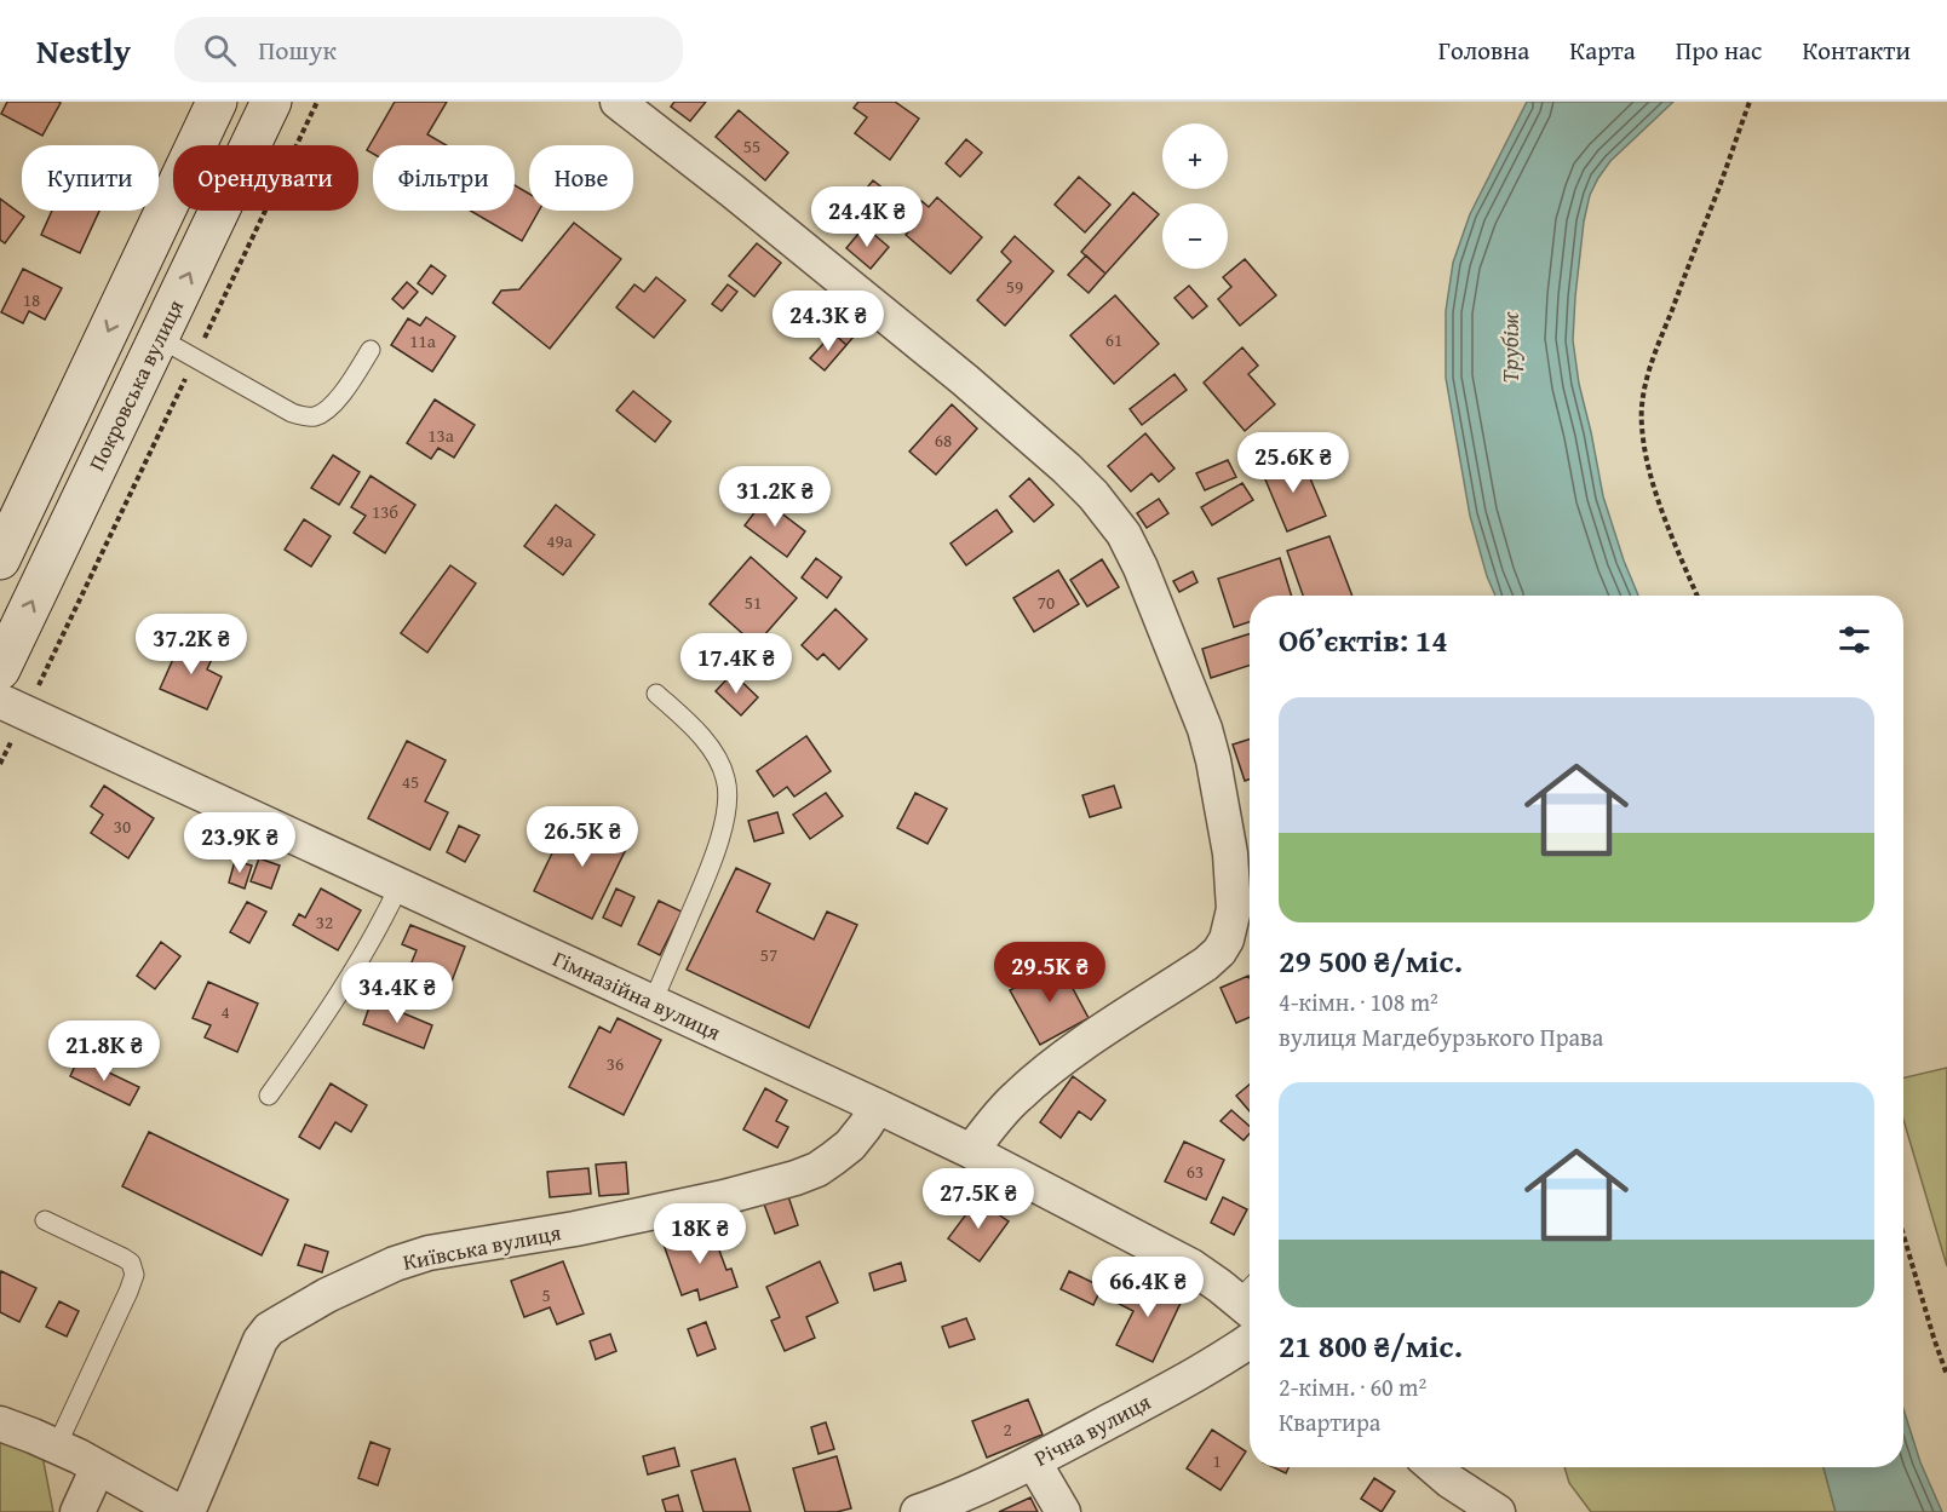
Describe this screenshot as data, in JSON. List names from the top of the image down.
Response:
{
  "streets": {
    "main road": ["Покровська вулиця"],
    "street": ["Гімназійна вулиця", "Київська вулиця", "Річна вулиця"]
  },
  "crossings": [
    ["Гімназійна вулиця", "Київська вулиця"]
  ],
  "water": ["Трубіж"],
  "house_numbers": [
    "55",
    "59",
    "18",
    "61",
    "11а",
    "13а",
    "68",
    "13б",
    "49а",
    "51",
    "70",
    "45",
    "30",
    "32",
    "57",
    "4",
    "36",
    "63",
    "5",
    "2",
    "1"
  ],
  "page": {
    "header": "Nestly",
    "search": "Пошук",
    "nav": [
      "Головна",
      "Карта",
      "Про нас",
      "Контакти"
    ],
    "map_buttons": ["+", "−"],
    "chip": [
      "Купити",
      "Орендувати",
      "Фільтри",
      "Нове"
    ],
    "price": [
      "24.4K ₴",
      "24.3K ₴",
      "25.6K ₴",
      "31.2K ₴",
      "37.2K ₴",
      "17.4K ₴",
      "26.5K ₴",
      "23.9K ₴",
      "29.5K ₴",
      "34.4K ₴",
      "21.8K ₴",
      "27.5K ₴",
      "18K ₴",
      "66.4K ₴"
    ],
    "heading": "Об’єктів: 14",
    "list": [
      {
        "name": "29 500 ₴/міс.",
        "note": "4-кімн. · 108 m² · вулиця Магдебурзького Права"
      },
      {
        "name": "21 800 ₴/міс.",
        "note": "2-кімн. · 60 m² · Квартира"
      }
    ]
  }
}
